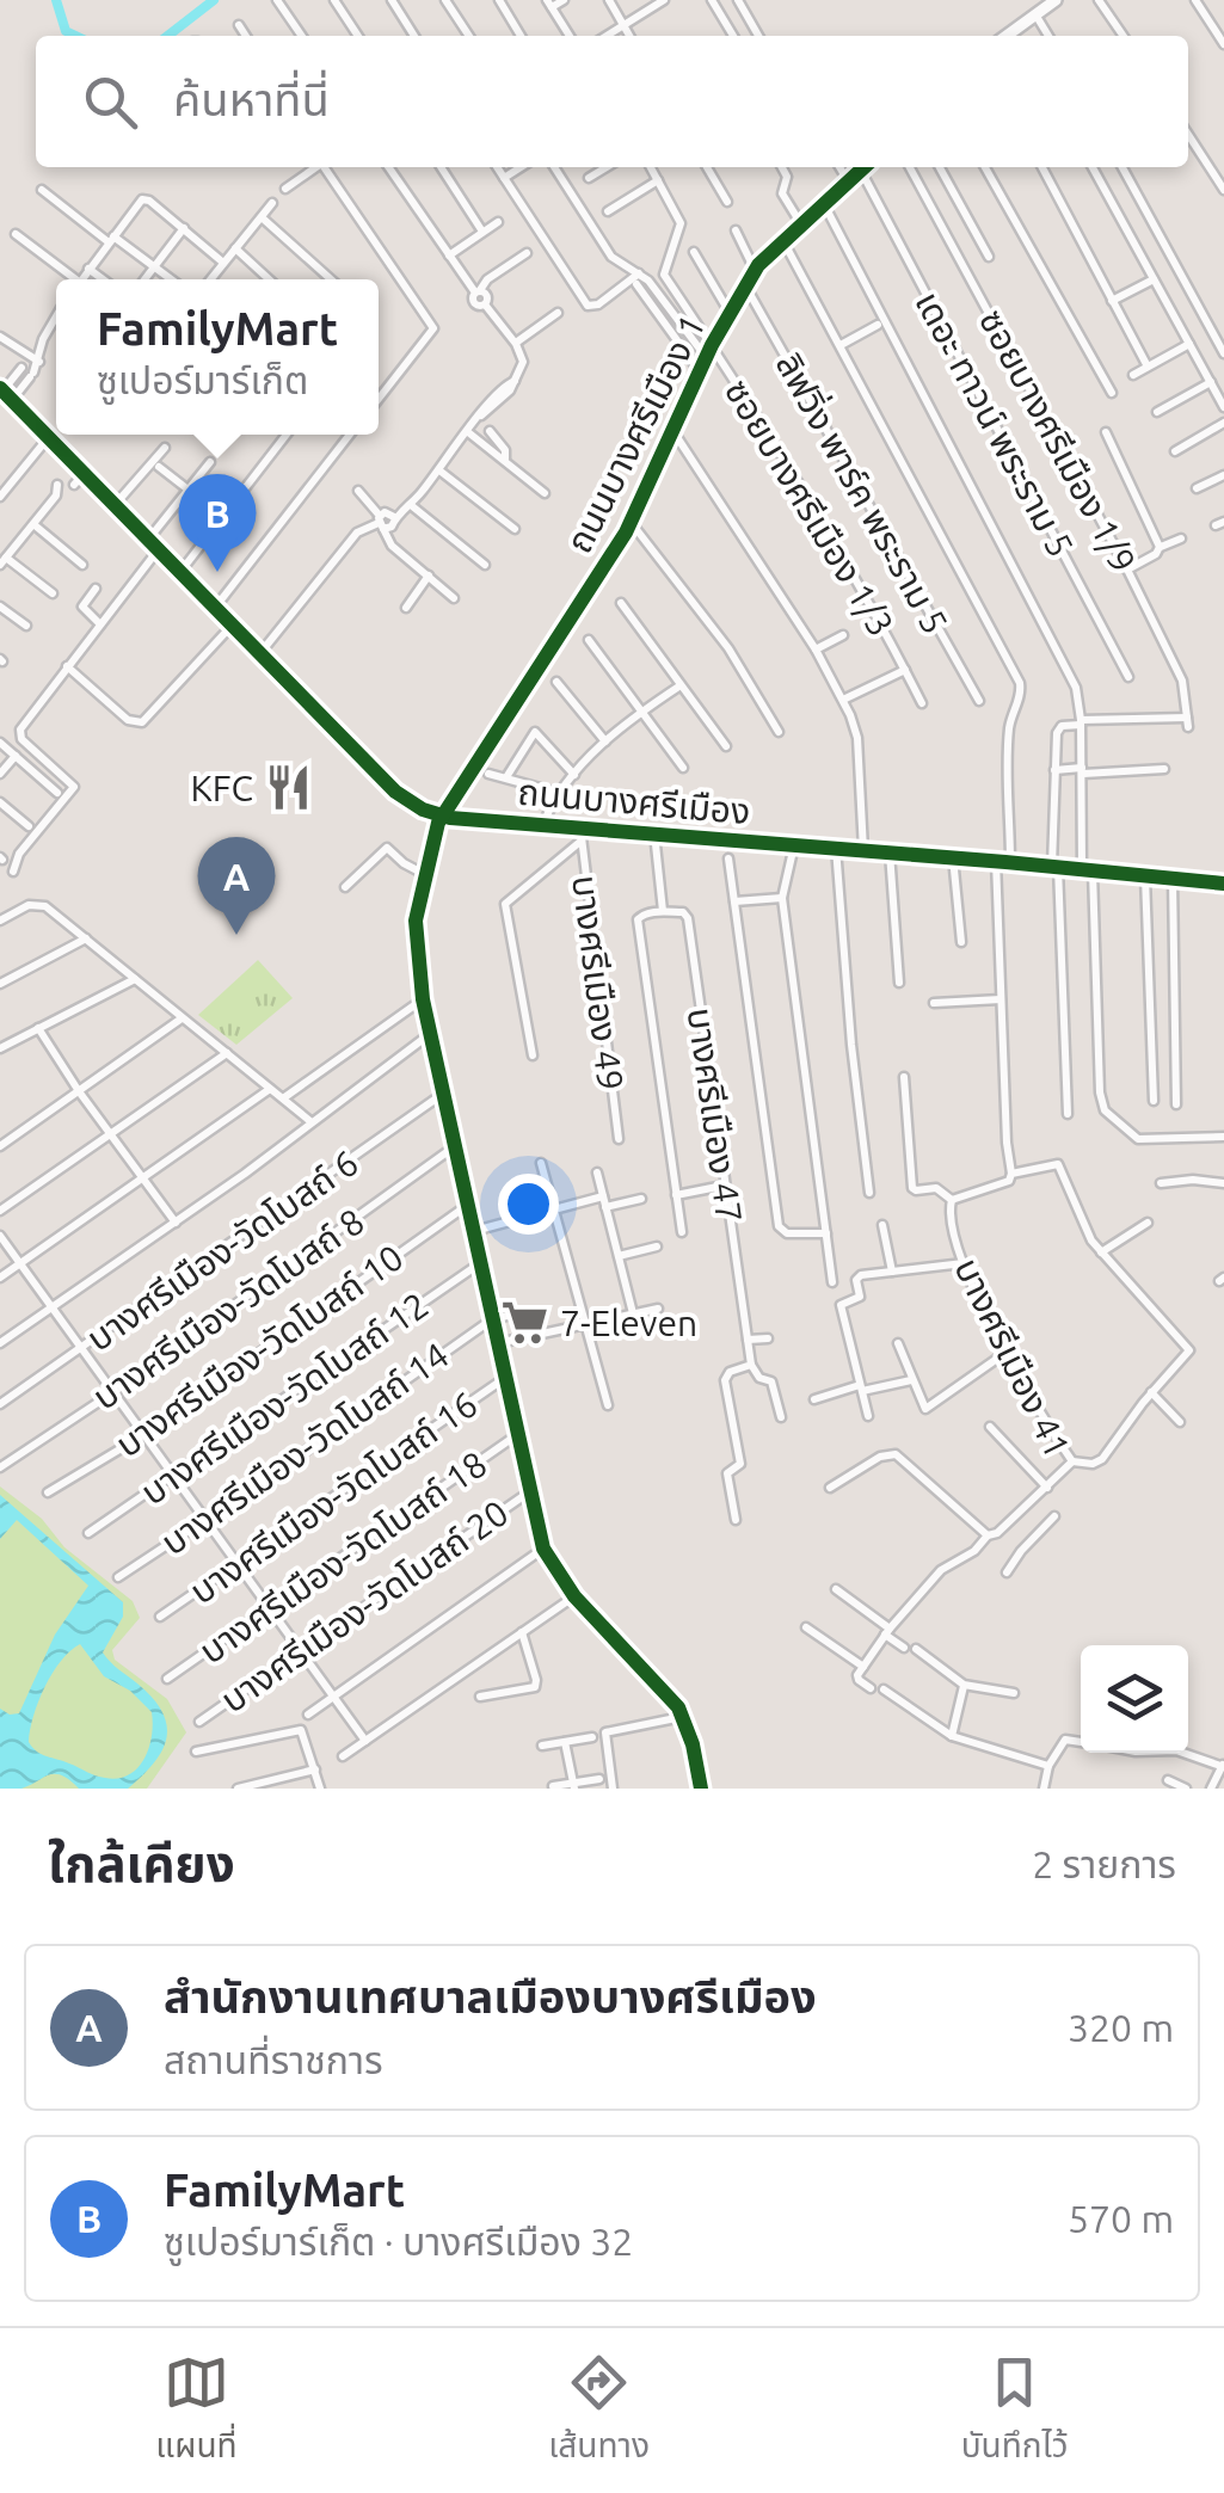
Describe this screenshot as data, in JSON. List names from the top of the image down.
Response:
{
  "streets": {
    "street": [
      "เดอะ ทาวน์ พระราม 5",
      "ถนนบางศรีเมือง 1",
      "ซอยบางศรีเมือง 1/9",
      "ลิฟวิ่ง พาร์ค พระราม 5",
      "ซอยบางศรีเมือง 1/3",
      "ถนนบางศรีเมือง",
      "บางศรีเมือง 49",
      "บางศรีเมือง 47",
      "บางศรีเมือง-วัดโบสถ์ 6",
      "บางศรีเมือง-วัดโบสถ์ 8",
      "บางศรีเมือง-วัดโบสถ์ 10",
      "บางศรีเมือง 41",
      "บางศรีเมือง-วัดโบสถ์ 12",
      "บางศรีเมือง-วัดโบสถ์ 14",
      "บางศรีเมือง-วัดโบสถ์ 16",
      "บางศรีเมือง-วัดโบสถ์ 18",
      "บางศรีเมือง-วัดโบสถ์ 20"
    ]
  },
  "crossings": [
    ["ถนนบางศรีเมือง 1", "ลิฟวิ่ง พาร์ค พระราม 5"],
    ["ถนนบางศรีเมือง 1", "ซอยบางศรีเมือง 1/3"],
    ["ถนนบางศรีเมือง 1", "ถนนบางศรีเมือง"],
    ["ถนนบางศรีเมือง 1", "บางศรีเมือง-วัดโบสถ์ 6"],
    ["ถนนบางศรีเมือง 1", "บางศรีเมือง-วัดโบสถ์ 8"],
    ["ถนนบางศรีเมือง 1", "บางศรีเมือง-วัดโบสถ์ 10"],
    ["ถนนบางศรีเมือง 1", "บางศรีเมือง-วัดโบสถ์ 12"],
    ["ถนนบางศรีเมือง 1", "บางศรีเมือง-วัดโบสถ์ 14"],
    ["ถนนบางศรีเมือง 1", "บางศรีเมือง-วัดโบสถ์ 16"],
    ["ถนนบางศรีเมือง 1", "บางศรีเมือง-วัดโบสถ์ 18"],
    ["ถนนบางศรีเมือง 1", "บางศรีเมือง-วัดโบสถ์ 20"],
    ["ถนนบางศรีเมือง", "บางศรีเมือง 49"]
  ],
  "places": {
    "restaurant": ["KFC"],
    "supermarket": ["7-Eleven"]
  },
  "page": {
    "search": "ค้นหาที่นี่",
    "popup": ["FamilyMart", "ซูเปอร์มาร์เก็ต"],
    "pins": ["B", "A"],
    "heading": ["ใกล้เคียง", "2 รายการ"],
    "list": [
      {
        "mark": "A",
        "name": "สำนักงานเทศบาลเมืองบางศรีเมือง",
        "note": "สถานที่ราชการ",
        "value": "320 m"
      },
      {
        "mark": "B",
        "name": "FamilyMart",
        "note": "ซูเปอร์มาร์เก็ต · บางศรีเมือง 32",
        "value": "570 m"
      }
    ],
    "nav": ["แผนที่", "เส้นทาง", "บันทึกไว้"]
  }
}
